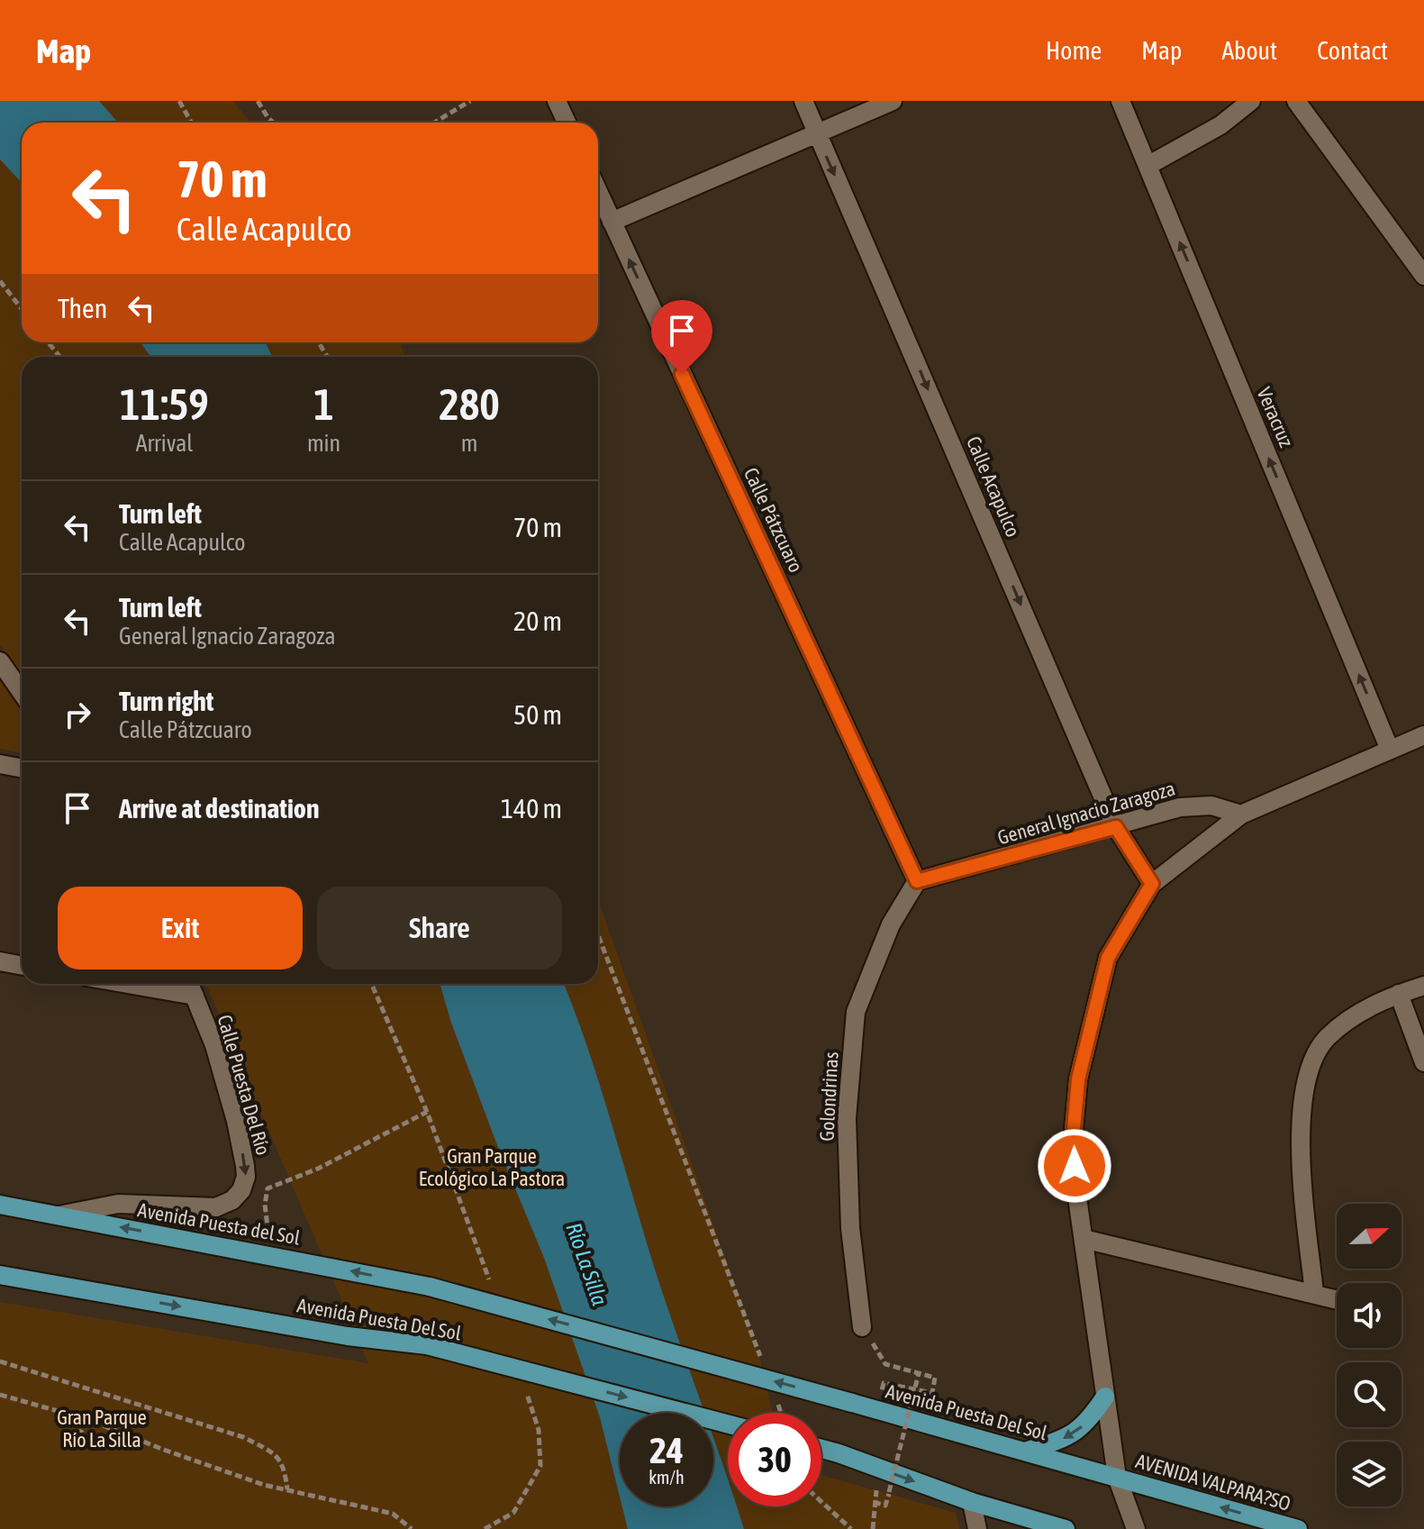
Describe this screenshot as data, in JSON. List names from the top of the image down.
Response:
{
  "streets": {
    "main road": ["Avenida Puesta del Sol", "Avenida Puesta Del Sol", "AVENIDA VALPARA?SO"],
    "street": [
      "Veracruz",
      "Calle Acapulco",
      "Calle Pátzcuaro",
      "General Ignacio Zaragoza",
      "Calle Puesta Del Río",
      "Golondrinas"
    ]
  },
  "crossings": [
    ["Calle Acapulco", "General Ignacio Zaragoza"],
    ["Calle Pátzcuaro", "General Ignacio Zaragoza"],
    ["Calle Pátzcuaro", "Golondrinas"],
    ["General Ignacio Zaragoza", "Golondrinas"],
    ["Calle Puesta Del Río", "Avenida Puesta del Sol"],
    ["Avenida Puesta del Sol", "Avenida Puesta Del Sol"],
    ["Avenida Puesta Del Sol", "AVENIDA VALPARA?SO"]
  ],
  "one_way": [
    "Veracruz",
    "Calle Acapulco",
    "Calle Pátzcuaro",
    "Avenida Puesta del Sol",
    "AVENIDA VALPARA?SO"
  ],
  "water": ["Río La Silla"],
  "parks": ["Gran Parque Ecológico La Pastora", "Gran Parque Río La Silla"],
  "north": "right",
  "page": {
    "header": "Map",
    "nav": [
      "Home",
      "Map",
      "About",
      "Contact"
    ],
    "turn": ["70 m", "Calle Acapulco"],
    "then": "Then",
    "eta": [
      "11:59",
      "Arrival",
      "1",
      "min",
      "280",
      "m"
    ],
    "list": [
      {
        "name": "Turn left",
        "note": "Calle Acapulco",
        "value": "70 m"
      },
      {
        "name": "Turn left",
        "note": "General Ignacio Zaragoza",
        "value": "20 m"
      },
      {
        "name": "Turn right",
        "note": "Calle Pátzcuaro",
        "value": "50 m"
      },
      {
        "name": "Arrive at destination",
        "value": "140 m"
      }
    ],
    "buttons": ["Exit", "Share"],
    "speed": "24 km/h",
    "limit": "30"
  }
}
